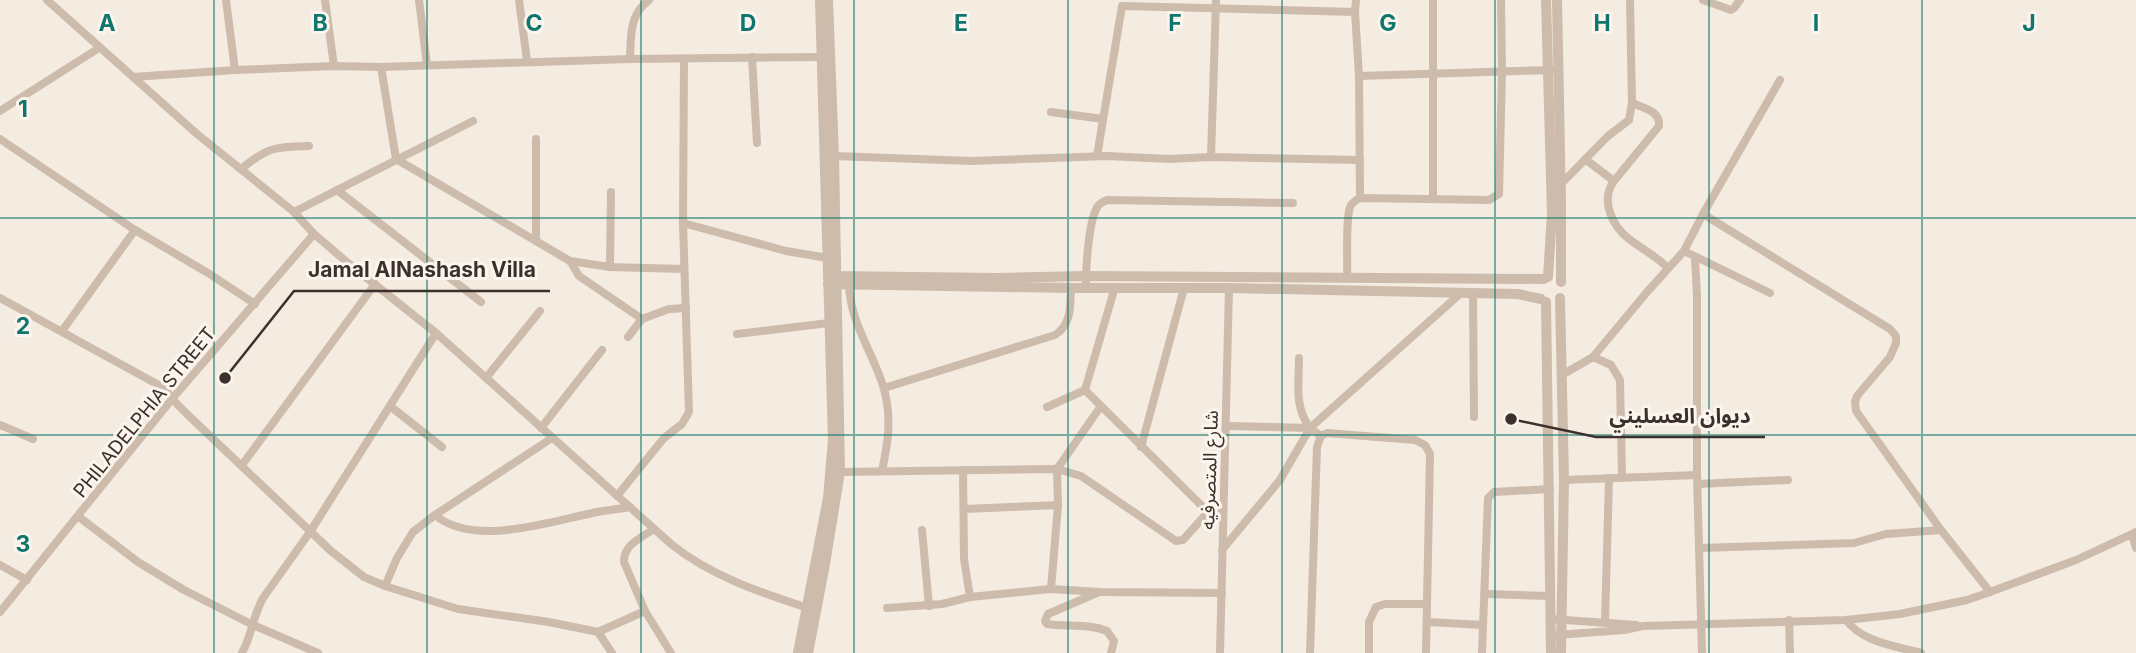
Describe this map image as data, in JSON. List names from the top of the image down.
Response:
{
  "streets": {
    "street": ["PHILADELPHIA STREET", "شارع المتصرفيه"]
  },
  "places": ["Jamal AlNashash Villa", "ديوان العسليني"],
  "grid": {
    "columns": [
      "A",
      "B",
      "C",
      "D",
      "E",
      "F",
      "G",
      "H",
      "I",
      "J"
    ],
    "rows": ["1", "2", "3"]
  }
}
